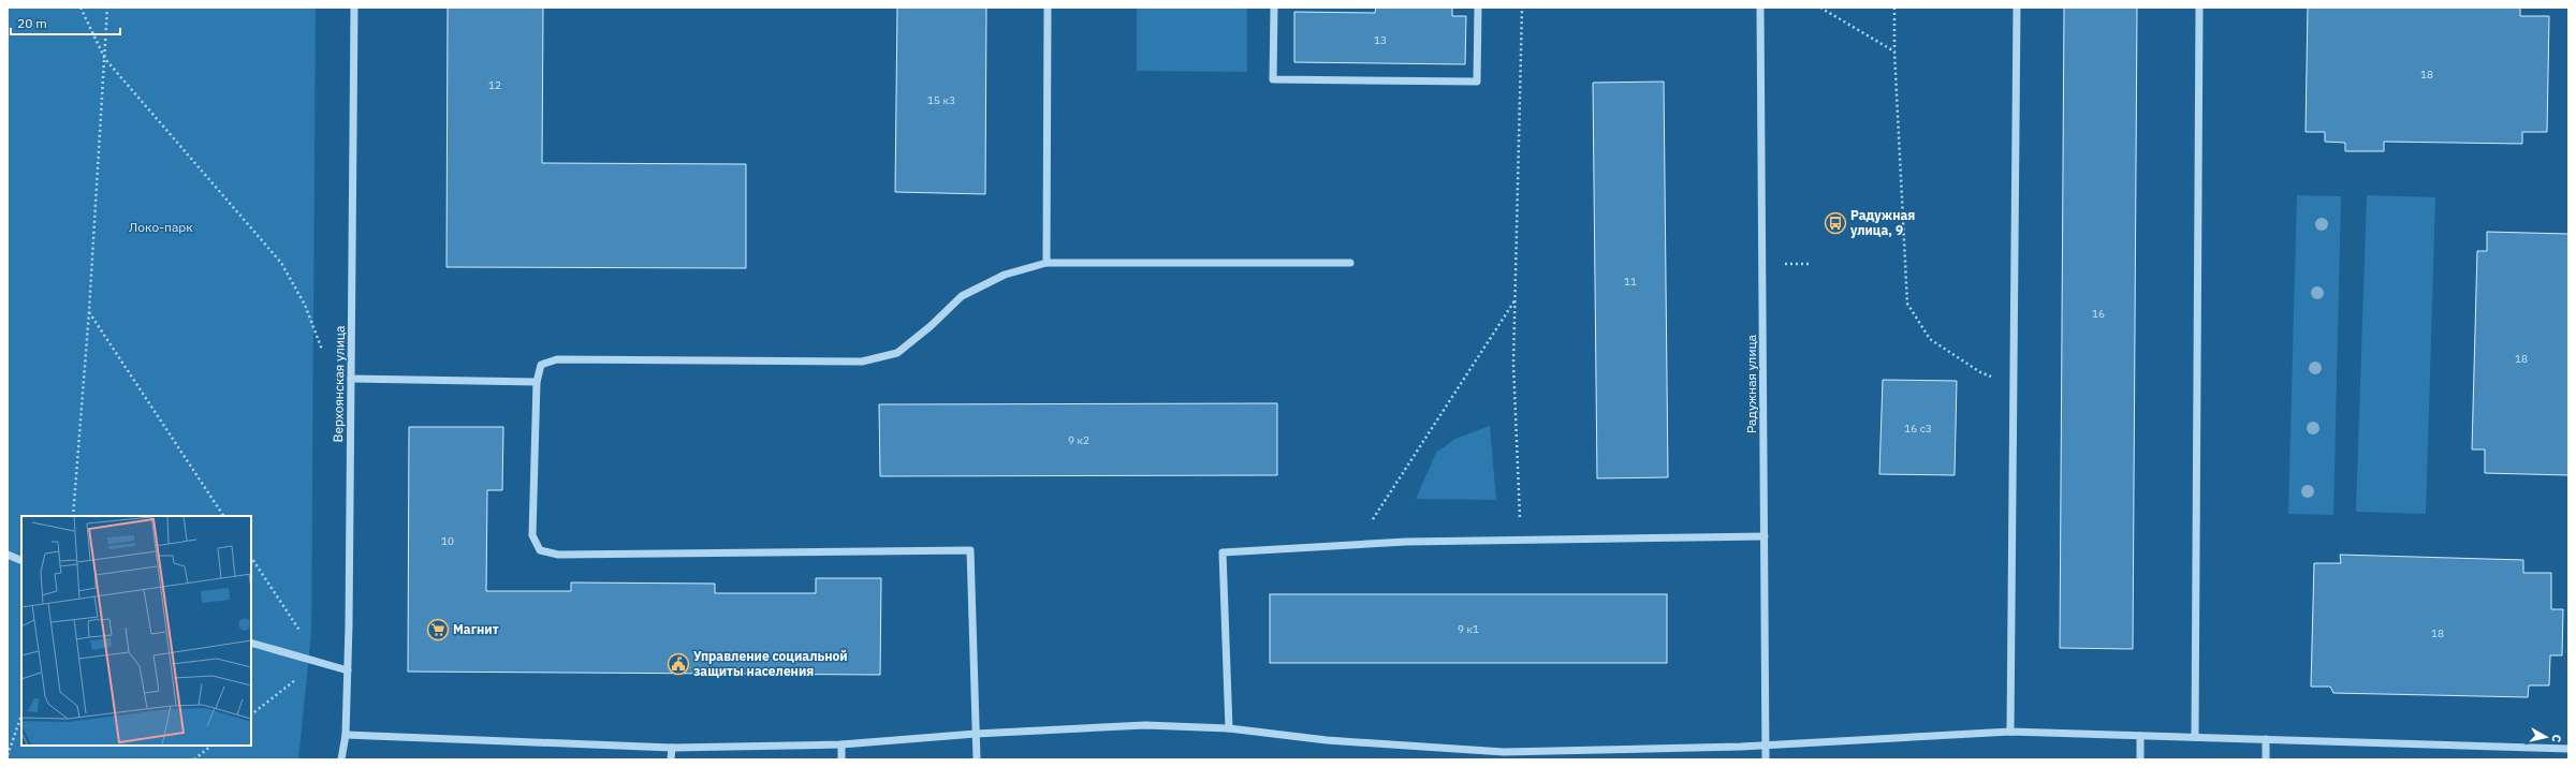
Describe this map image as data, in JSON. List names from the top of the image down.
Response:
{
  "streets": {
    "street": ["Верхоянская улица", "Радужная улица"]
  },
  "parks": ["Локо-парк"],
  "places": {
    "bus stop": ["Радужная улица, 9"],
    "supermarket": ["Магнит"],
    "public building": ["Управление социальной защиты населения"]
  },
  "house_numbers": [
    "13",
    "18",
    "12",
    "15 к3",
    "11",
    "16",
    "18",
    "16 с3",
    "9 к2",
    "10",
    "9 к1",
    "18"
  ],
  "scale_bar": "20 m",
  "north": "right"
}
